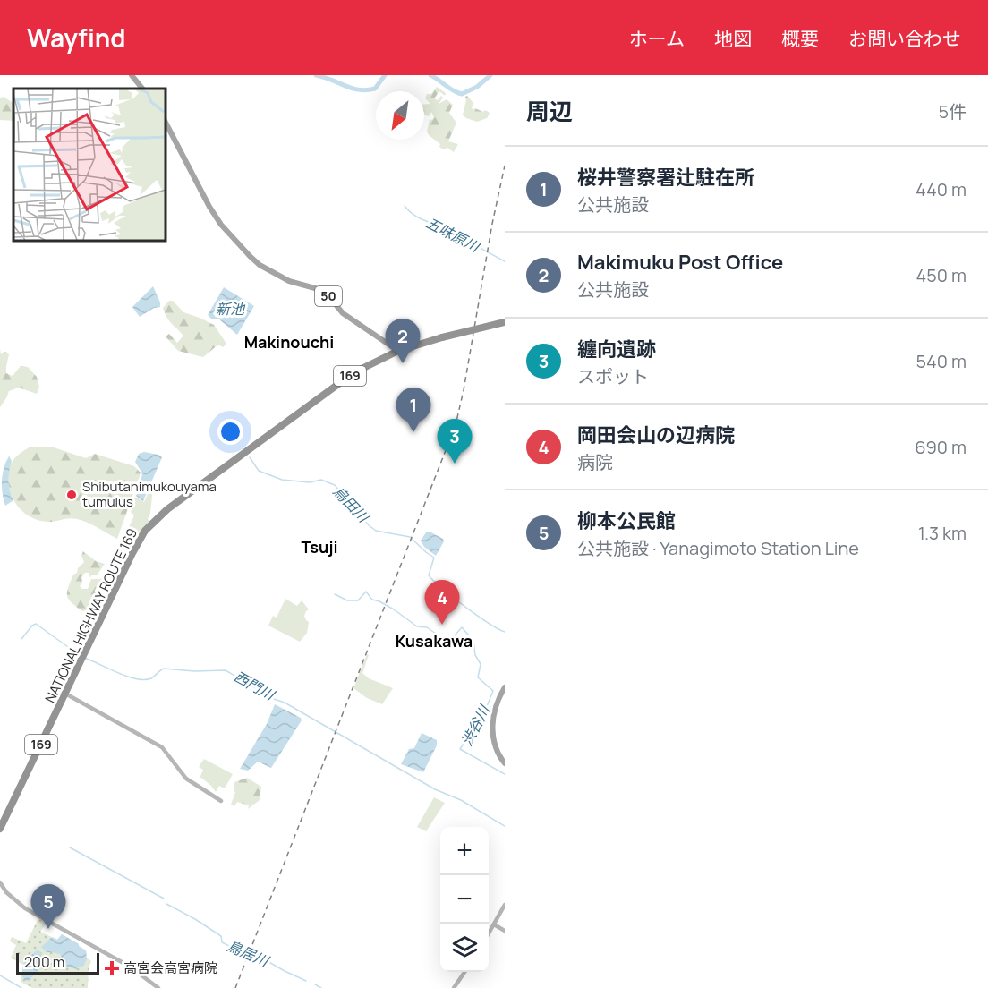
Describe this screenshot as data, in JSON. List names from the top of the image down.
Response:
{
  "streets": {
    "highway": ["169", "NATIONAL HIGHWAY ROUTE 169"],
    "main road": ["50"]
  },
  "crossings": [
    ["50", "NATIONAL HIGHWAY ROUTE 169"]
  ],
  "districts": ["Makinouchi", "Tsuji", "Kusakawa"],
  "water": [
    "五味原川",
    "新池",
    "烏田川",
    "西門川",
    "渋谷川",
    "鳥居川"
  ],
  "places": {
    "other": ["Shibutanimukouyama tumulus"],
    "health": ["高宮会高宮病院"]
  },
  "scale_bar": "200 m",
  "north": "bottom left",
  "page": {
    "header": "Wayfind",
    "nav": [
      "ホーム",
      "地図",
      "概要",
      "お問い合わせ"
    ],
    "heading": ["周辺", "5件"],
    "list": [
      {
        "mark": "1",
        "name": "桜井警察署辻駐在所",
        "note": "公共施設",
        "value": "440 m"
      },
      {
        "mark": "2",
        "name": "Makimuku Post Office",
        "note": "公共施設",
        "value": "450 m"
      },
      {
        "mark": "3",
        "name": "纏向遺跡",
        "note": "スポット",
        "value": "540 m"
      },
      {
        "mark": "4",
        "name": "岡田会山の辺病院",
        "note": "病院",
        "value": "690 m"
      },
      {
        "mark": "5",
        "name": "柳本公民館",
        "note": "公共施設 · Yanagimoto Station Line",
        "value": "1.3 km"
      }
    ],
    "pins": [
      "2",
      "1",
      "3",
      "4",
      "5"
    ],
    "map_buttons": ["+", "−"],
    "scale": "200 m"
  }
}
